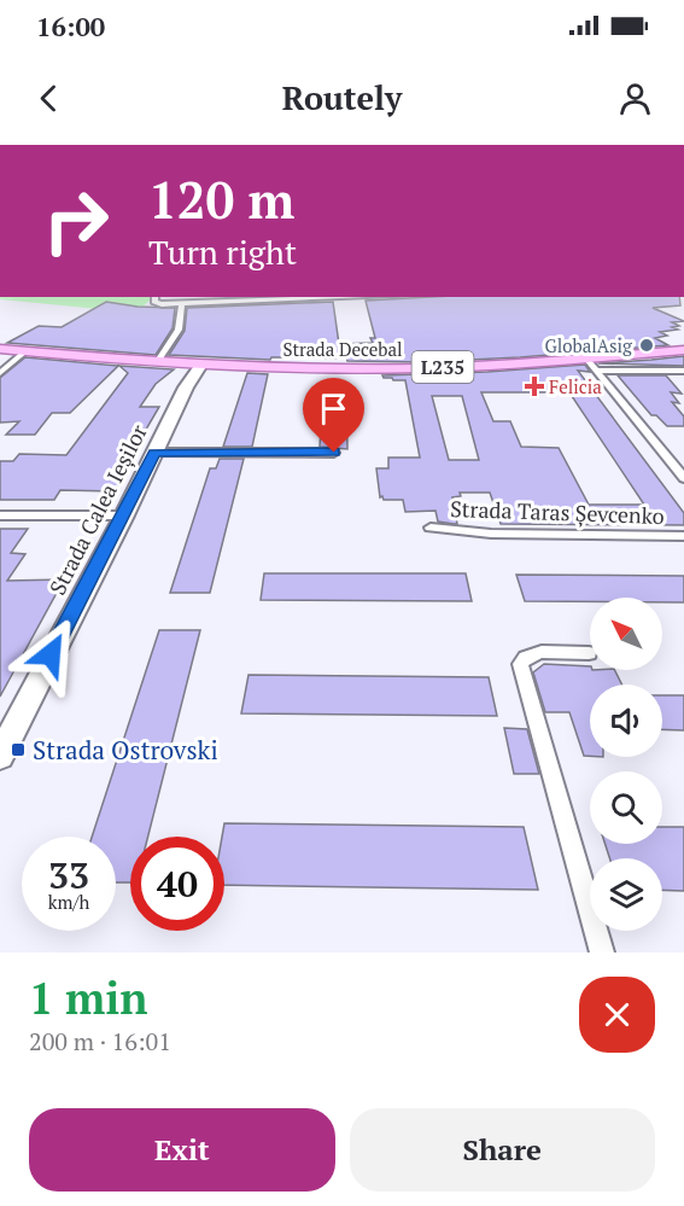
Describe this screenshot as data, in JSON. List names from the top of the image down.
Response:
{
  "streets": {
    "main road": ["Strada Decebal", "L235"],
    "street": ["Strada Calea Ieșilor", "Strada Taras Șevcenko"]
  },
  "crossings": [
    ["Strada Decebal", "Strada Calea Ieșilor"]
  ],
  "places": {
    "other": ["GlobalAsig"],
    "health": ["Felicia"],
    "transit": ["Strada Ostrovski"]
  },
  "north": "top left",
  "page": {
    "status": "16:00",
    "header": "Routely",
    "turn": ["120 m", "Turn right"],
    "speed": "33 km/h",
    "limit": "40",
    "heading": ["1 min", "200 m · 16:01"],
    "buttons": ["Exit", "Share"]
  }
}
